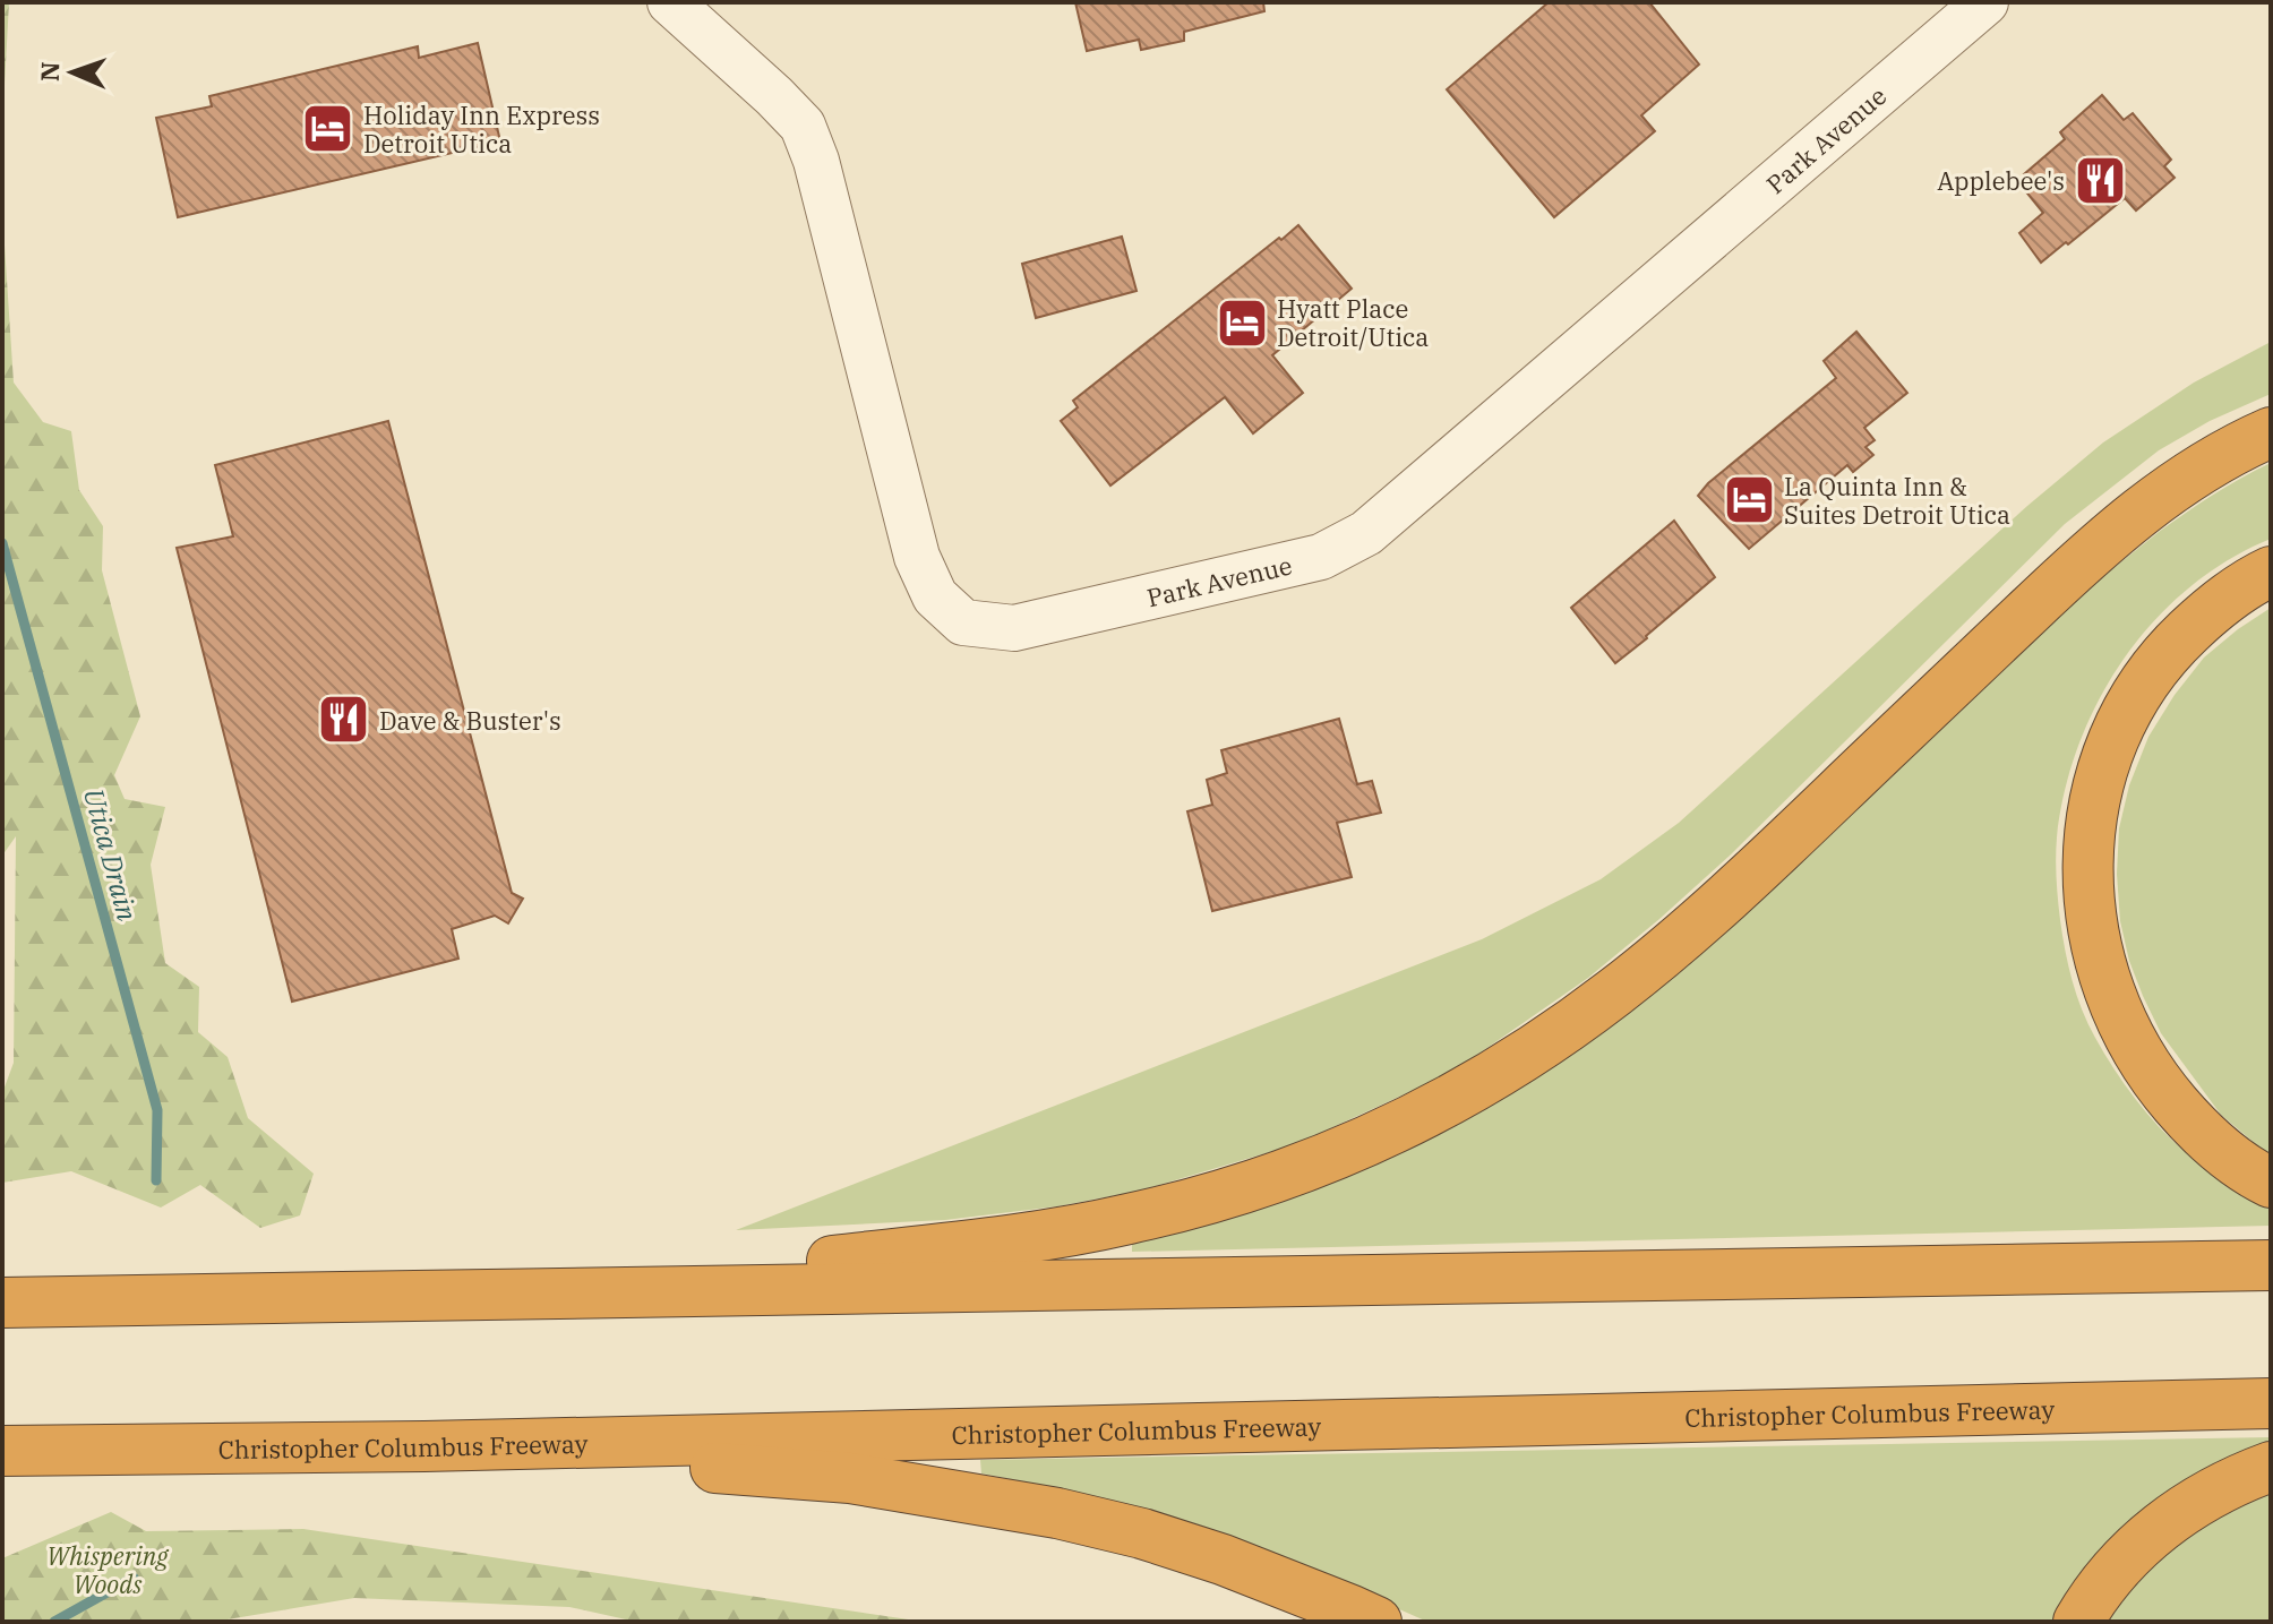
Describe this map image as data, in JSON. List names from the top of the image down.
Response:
{
  "streets": {
    "highway": ["Christopher Columbus Freeway"],
    "street": ["Park Avenue"]
  },
  "water": ["Utica Drain"],
  "parks": ["Whispering Woods"],
  "places": {
    "hotel": ["Holiday Inn Express Detroit Utica", "Hyatt Place Detroit/Utica", "La Quinta Inn & Suites Detroit Utica"],
    "restaurant": ["Applebee's", "Dave & Buster's"]
  },
  "north": "left"
}
